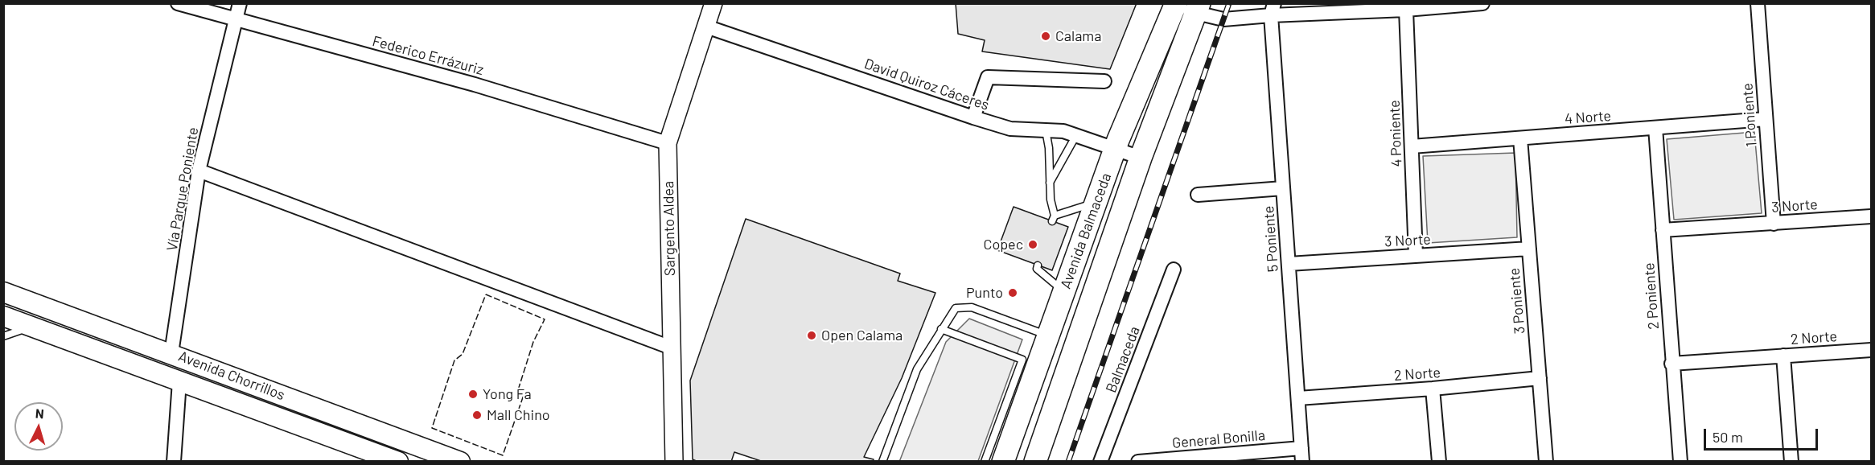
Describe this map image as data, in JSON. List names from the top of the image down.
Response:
{
  "streets": {
    "main road": ["Avenida Balmaceda", "Avenida Chorrillos"],
    "street": [
      "Federico Errázuriz",
      "David Quiroz Cáceres",
      "1 Poniente",
      "4 Norte",
      "4 Poniente",
      "Vía Parque Poniente",
      "3 Norte",
      "Sargento Aldea",
      "5 Poniente",
      "2 Poniente",
      "3 Poniente",
      "2 Norte",
      "Balmaceda",
      "General Bonilla"
    ]
  },
  "crossings": [
    ["Federico Errázuriz", "Vía Parque Poniente"],
    ["Federico Errázuriz", "Sargento Aldea"],
    ["David Quiroz Cáceres", "Sargento Aldea"],
    ["David Quiroz Cáceres", "Avenida Balmaceda"],
    ["1 Poniente", "4 Norte"],
    ["1 Poniente", "3 Norte"],
    ["4 Norte", "4 Poniente"],
    ["4 Norte", "2 Poniente"],
    ["4 Norte", "3 Poniente"],
    ["4 Poniente", "3 Norte"],
    ["Vía Parque Poniente", "Avenida Chorrillos"],
    ["3 Norte", "5 Poniente"],
    ["3 Norte", "2 Poniente"],
    ["3 Norte", "3 Poniente"],
    ["5 Poniente", "2 Norte"],
    ["5 Poniente", "General Bonilla"],
    ["2 Poniente", "2 Norte"],
    ["3 Poniente", "2 Norte"]
  ],
  "places": [
    "Calama",
    "Copec",
    "Punto",
    "Open Calama",
    "Yong Fa",
    "Mall Chino"
  ],
  "scale_bar": "50 m",
  "north": "top"
}
